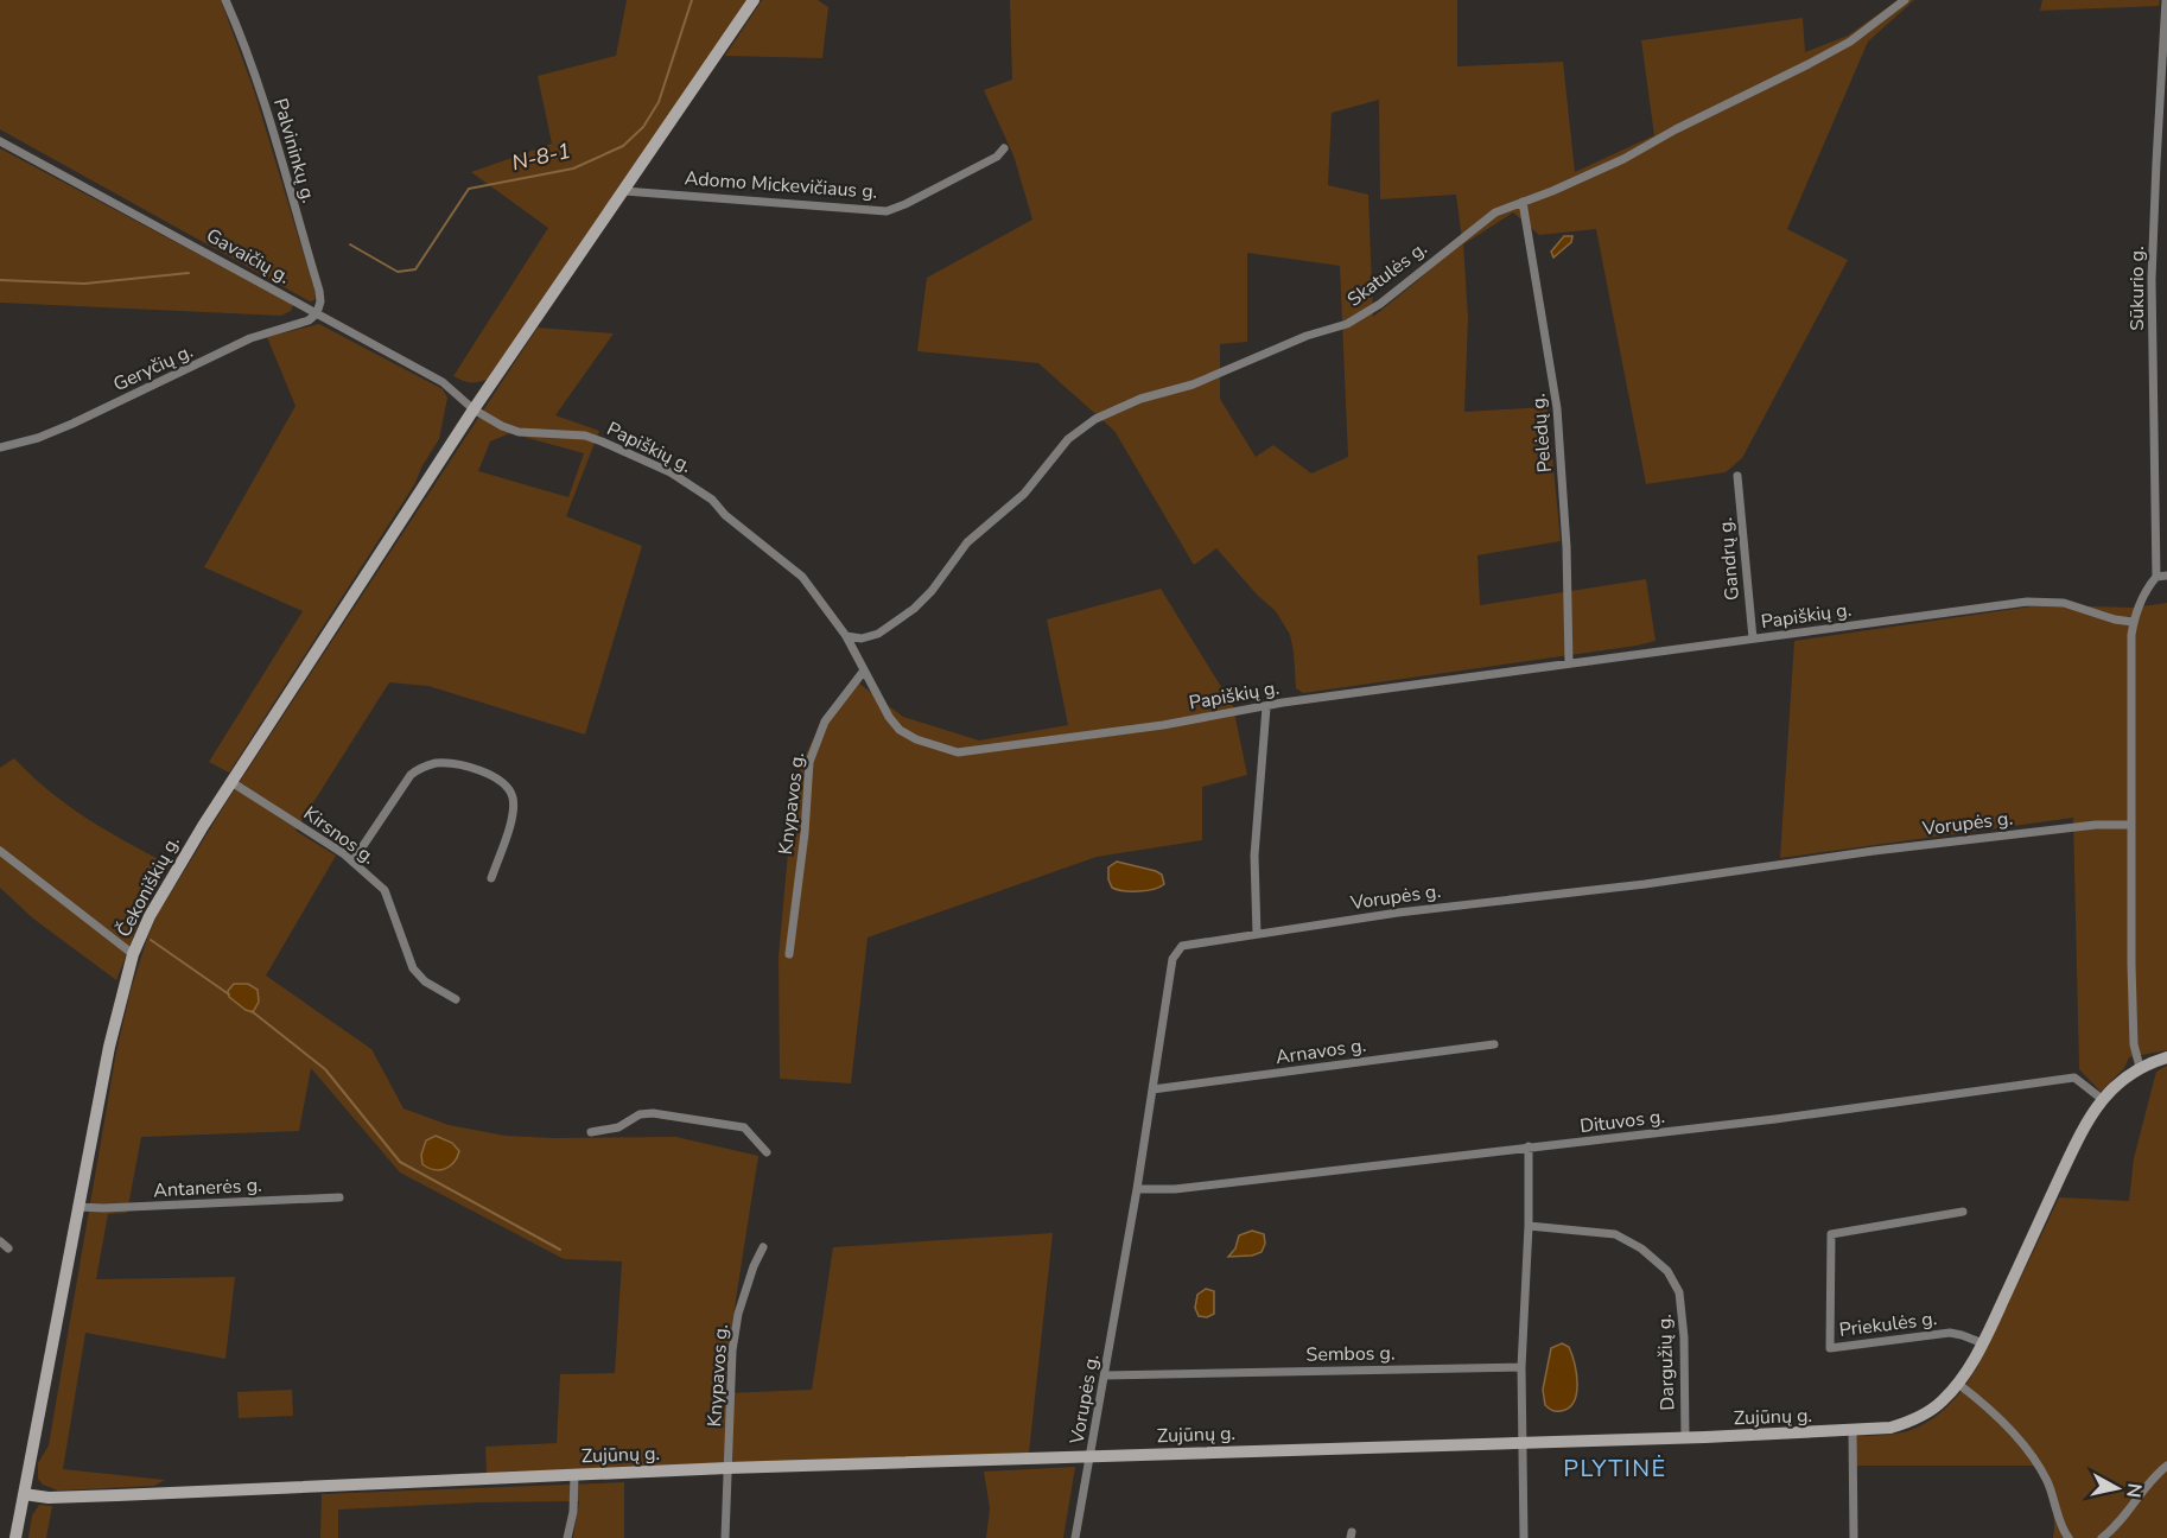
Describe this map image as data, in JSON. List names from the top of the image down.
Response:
{
  "streets": {
    "main road": ["Čekoniškių g.", "Zujūnų g."],
    "street": [
      "Palvininkų g.",
      "Adomo Mickevičiaus g.",
      "Gavaičių g.",
      "Skatulės g.",
      "Sūkurio g.",
      "Geryčių g.",
      "Pelėdų g.",
      "Papiškių g.",
      "Gandrų g.",
      "Knypavos g.",
      "Vorupės g.",
      "Kirsnos g.",
      "Arnavos g.",
      "Dituvos g.",
      "Antanerės g.",
      "Priekulės g.",
      "Sembos g.",
      "Dargužių g."
    ]
  },
  "crossings": [
    ["Palvininkų g.", "Gavaičių g."],
    ["Palvininkų g.", "Geryčių g."],
    ["Gavaičių g.", "Geryčių g."],
    ["Gavaičių g.", "Papiškių g."],
    ["Gavaičių g.", "Čekoniškių g."],
    ["Skatulės g.", "Pelėdų g."],
    ["Skatulės g.", "Papiškių g."],
    ["Pelėdų g.", "Papiškių g."],
    ["Papiškių g.", "Gandrų g."],
    ["Papiškių g.", "Knypavos g."],
    ["Papiškių g.", "Čekoniškių g."],
    ["Knypavos g.", "Zujūnų g."],
    ["Vorupės g.", "Arnavos g."],
    ["Vorupės g.", "Dituvos g."],
    ["Vorupės g.", "Sembos g."],
    ["Vorupės g.", "Zujūnų g."],
    ["Kirsnos g.", "Čekoniškių g."],
    ["Čekoniškių g.", "Antanerės g."],
    ["Čekoniškių g.", "Zujūnų g."],
    ["Dituvos g.", "Zujūnų g."],
    ["Priekulės g.", "Zujūnų g."],
    ["Dargužių g.", "Zujūnų g."]
  ],
  "districts": ["PLYTINĖ"],
  "water": ["N-8-1"],
  "north": "right"
}
